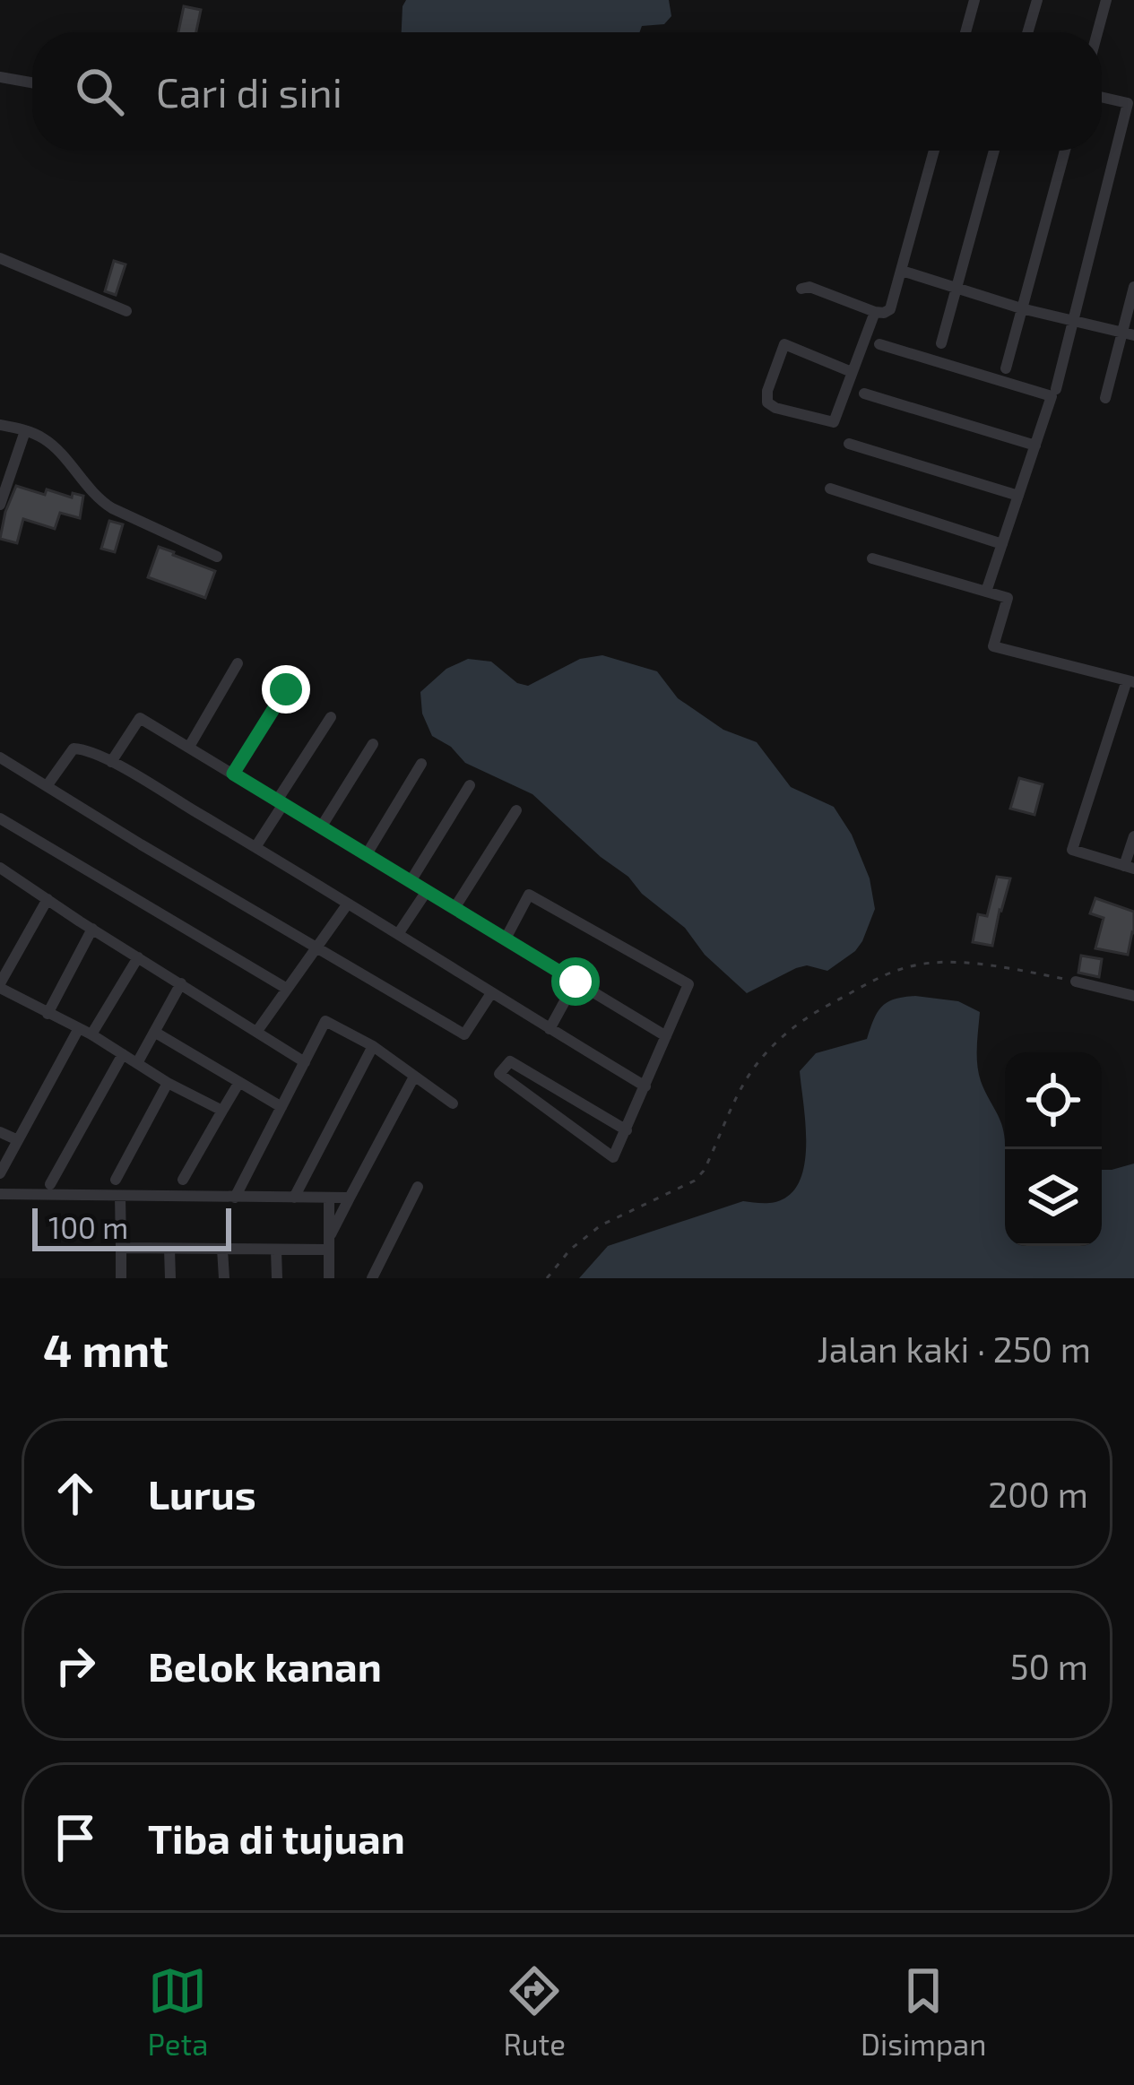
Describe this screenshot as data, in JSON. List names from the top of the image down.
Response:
{
  "scale_bar": "100 m",
  "page": {
    "search": "Cari di sini",
    "scale": "100 m",
    "heading": ["4 mnt", "Jalan kaki · 250 m"],
    "list": [
      ["Lurus", "200 m"],
      ["Belok kanan", "50 m"],
      "Tiba di tujuan"
    ],
    "nav": ["Peta", "Rute", "Disimpan"]
  }
}
